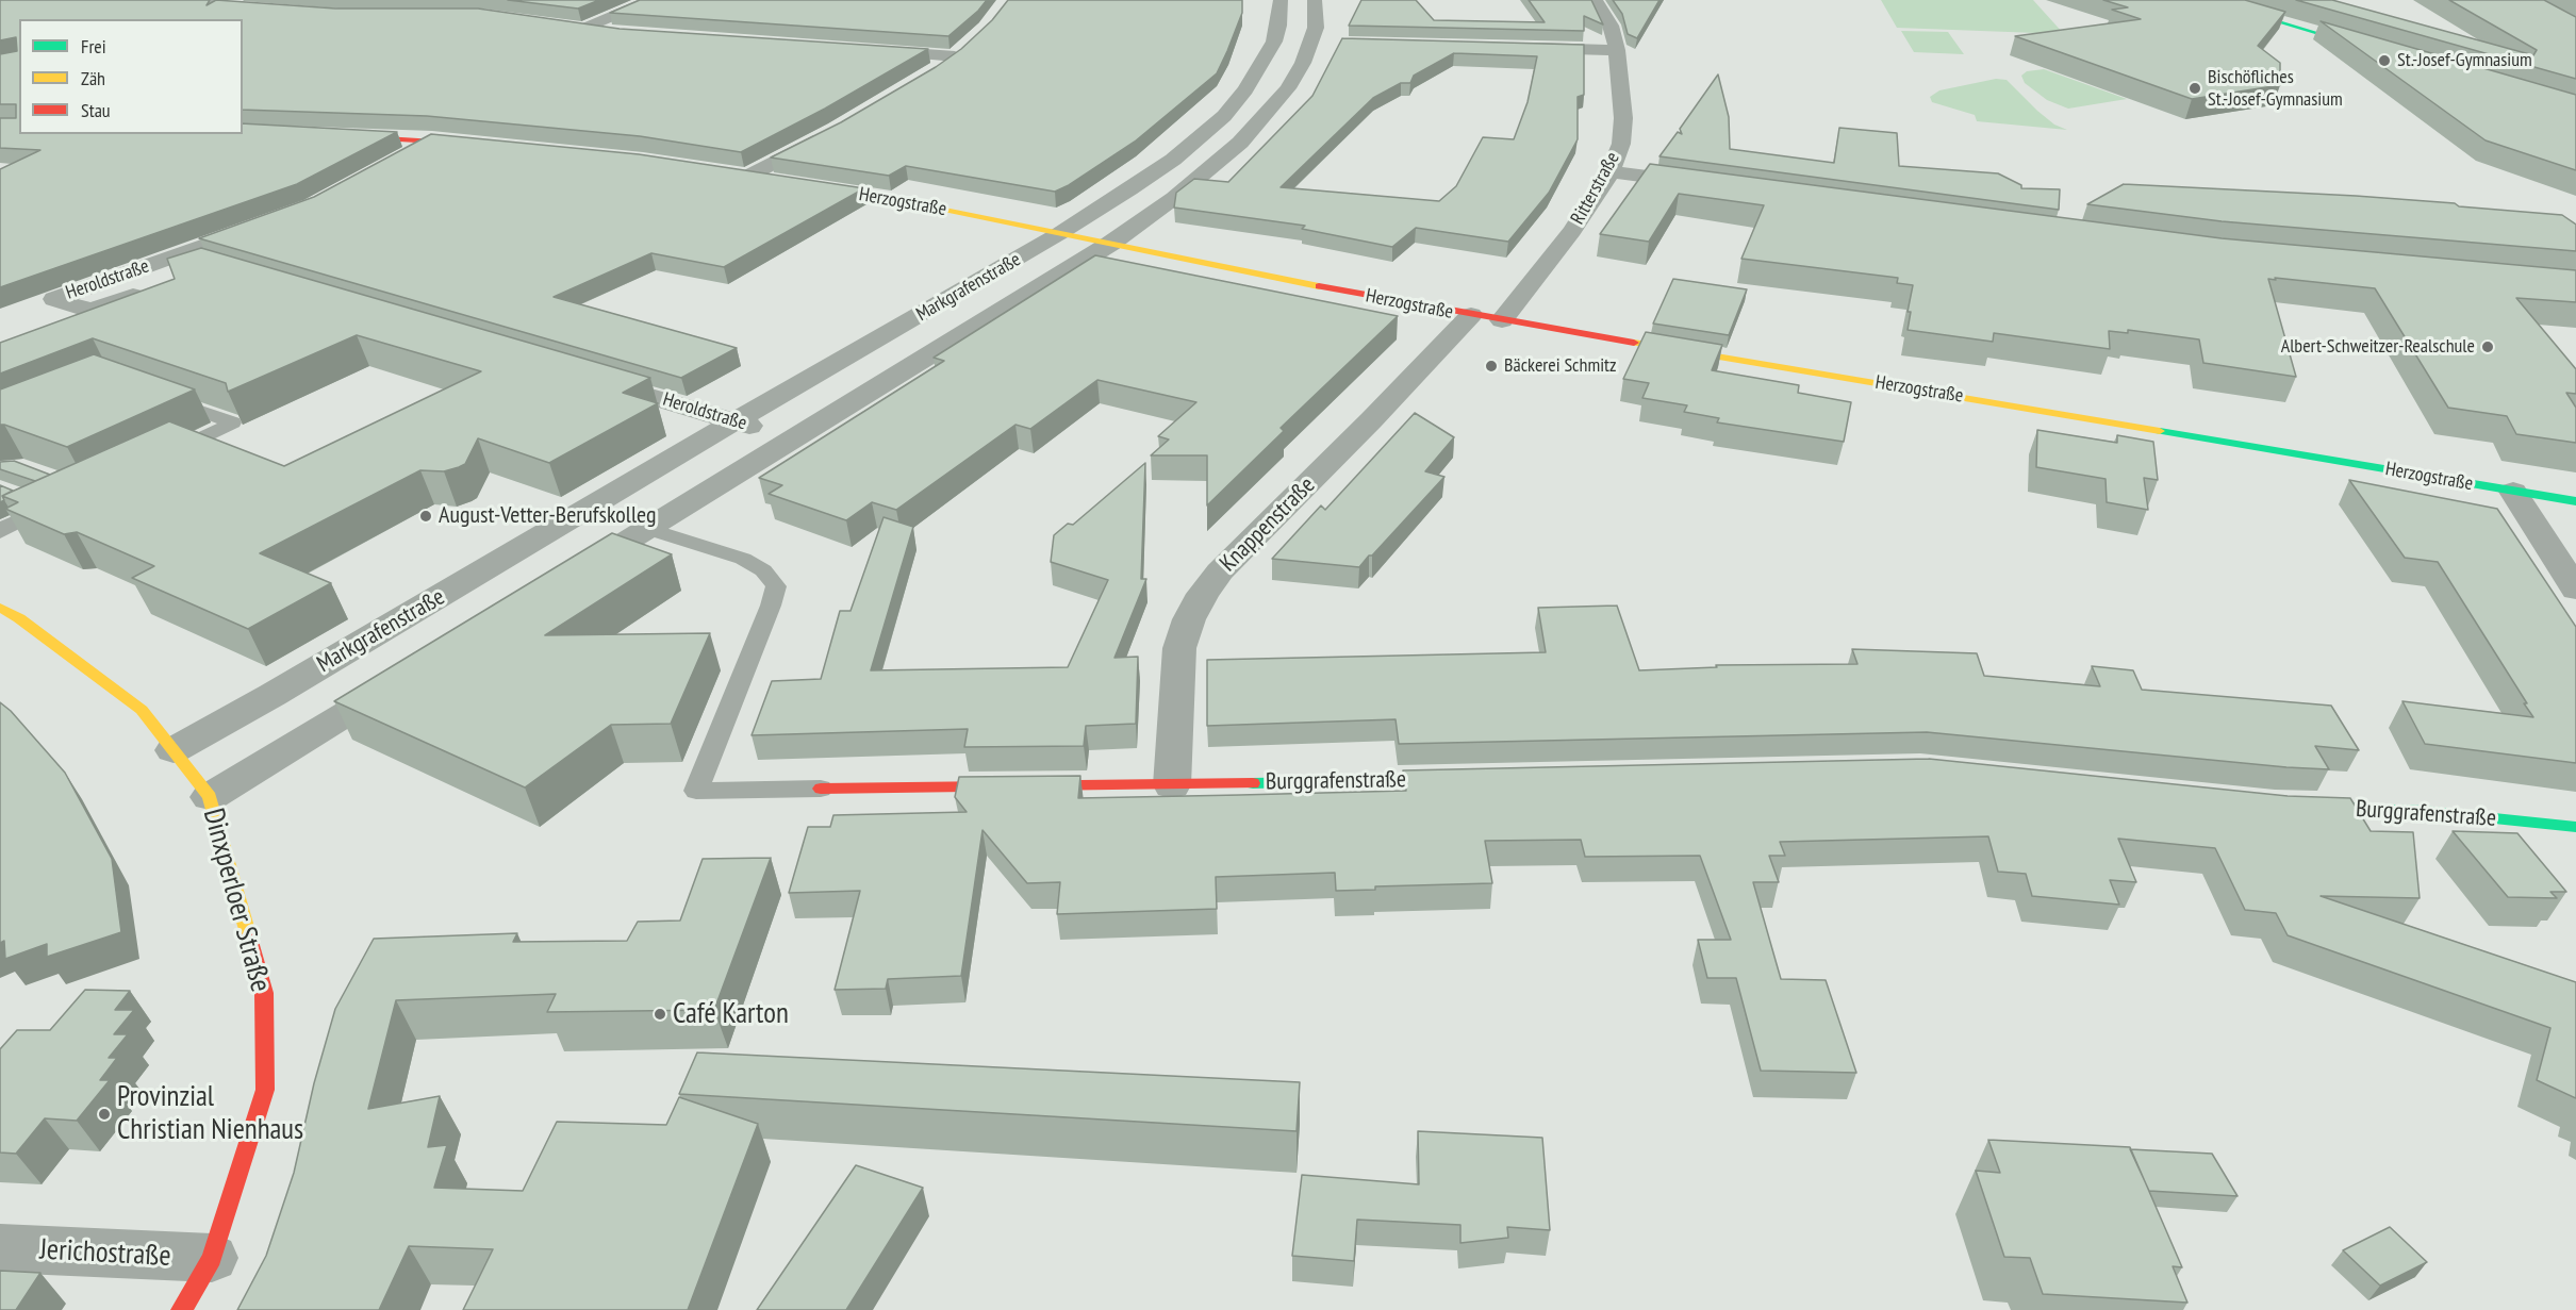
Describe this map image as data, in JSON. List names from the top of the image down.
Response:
{
  "streets": {
    "street": [
      "Ritterstraße",
      "Herzogstraße",
      "Heroldstraße",
      "Markgrafenstraße",
      "Knappenstraße",
      "Burggrafenstraße",
      "Dinxperloer Straße",
      "Jerichostraße"
    ]
  },
  "crossings": [
    ["Ritterstraße", "Herzogstraße"],
    ["Herzogstraße", "Markgrafenstraße"],
    ["Herzogstraße", "Knappenstraße"],
    ["Heroldstraße", "Markgrafenstraße"],
    ["Markgrafenstraße", "Dinxperloer Straße"],
    ["Knappenstraße", "Burggrafenstraße"],
    ["Dinxperloer Straße", "Jerichostraße"]
  ],
  "places": [
    "St.-Josef-Gymnasium",
    "Bischöfliches St.-Josef-Gymnasium",
    "Albert-Schweitzer-Realschule",
    "Bäckerei Schmitz",
    "August-Vetter-Berufskolleg",
    "Café Karton",
    "Provinzial Christian Nienhaus"
  ],
  "legend": ["Frei", "Zäh", "Stau"]
}
